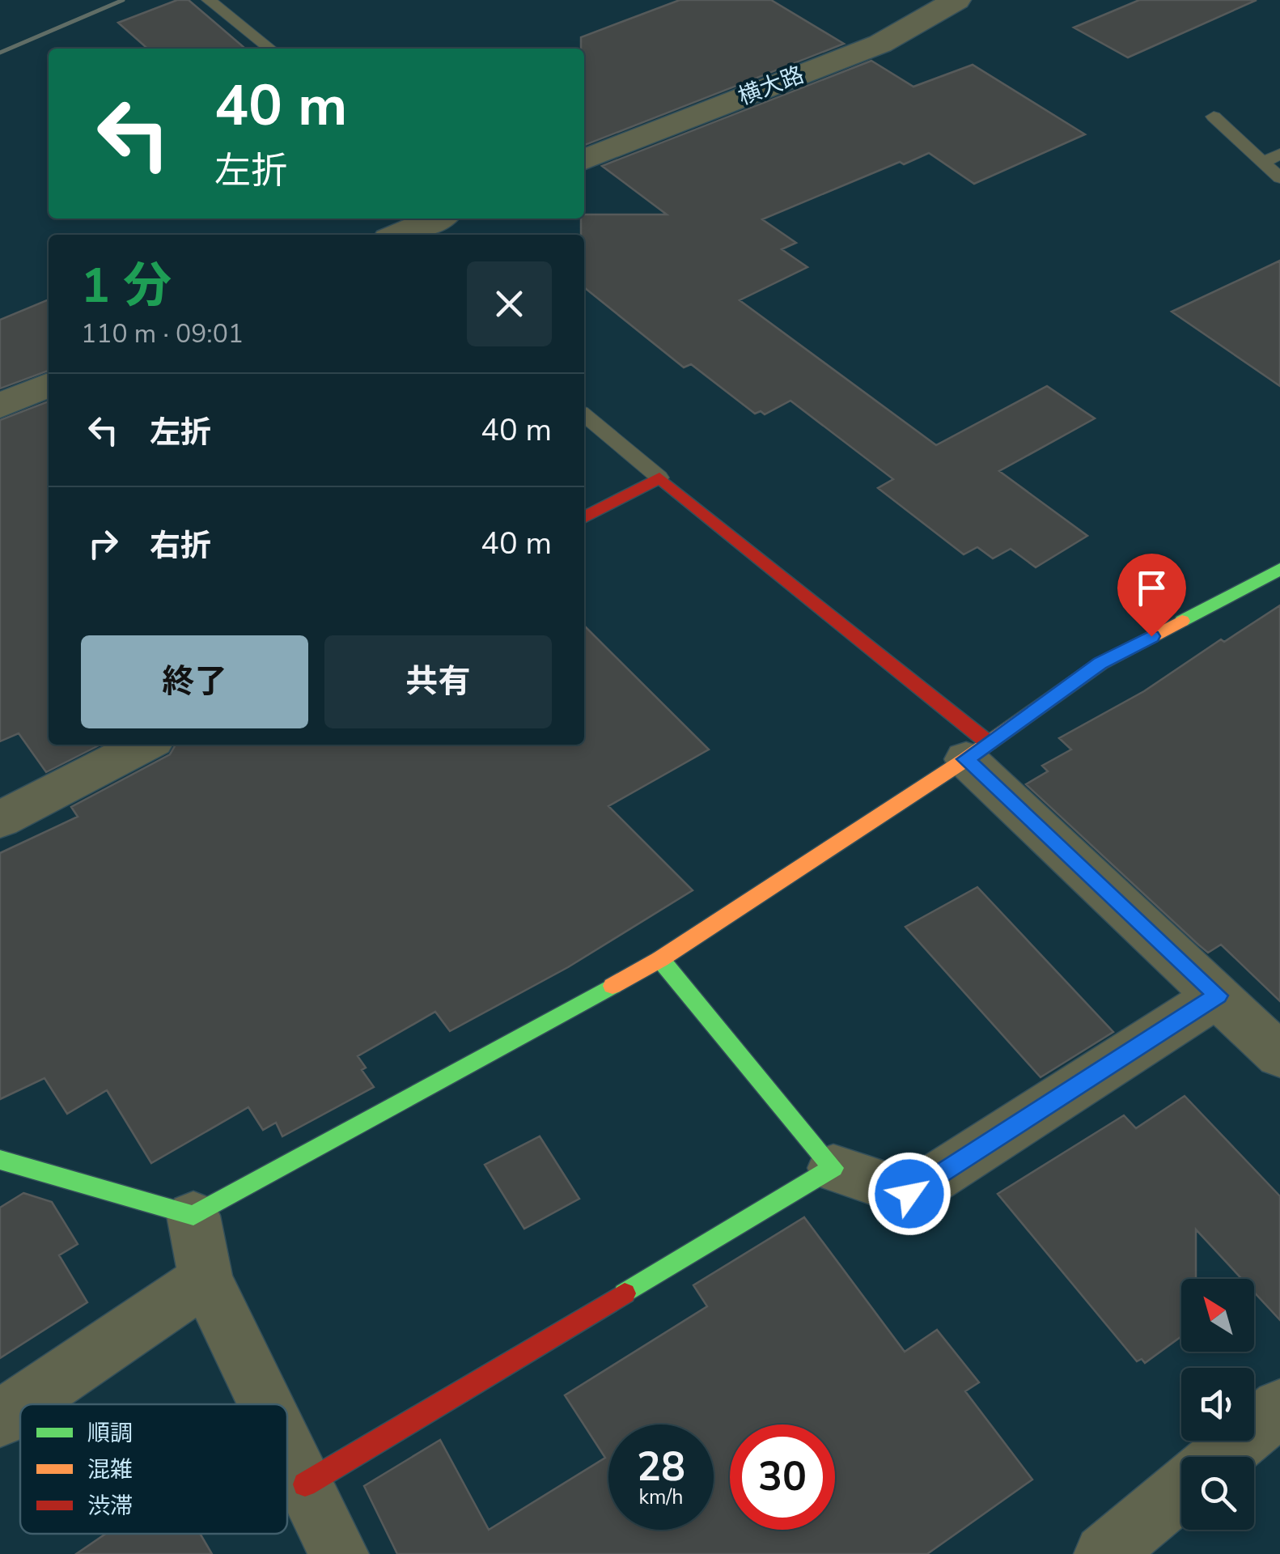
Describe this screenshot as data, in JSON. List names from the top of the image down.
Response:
{
  "streets": {
    "street": ["横大路"]
  },
  "legend": ["順調", "混雑", "渋滞"],
  "north": "top left",
  "page": {
    "turn": ["40 m", "左折"],
    "heading": ["1 分", "110 m · 09:01"],
    "list": [
      {
        "name": "左折",
        "value": "40 m"
      },
      {
        "name": "右折",
        "value": "40 m"
      }
    ],
    "buttons": ["終了", "共有"],
    "speed": "28 km/h",
    "limit": "30"
  }
}
